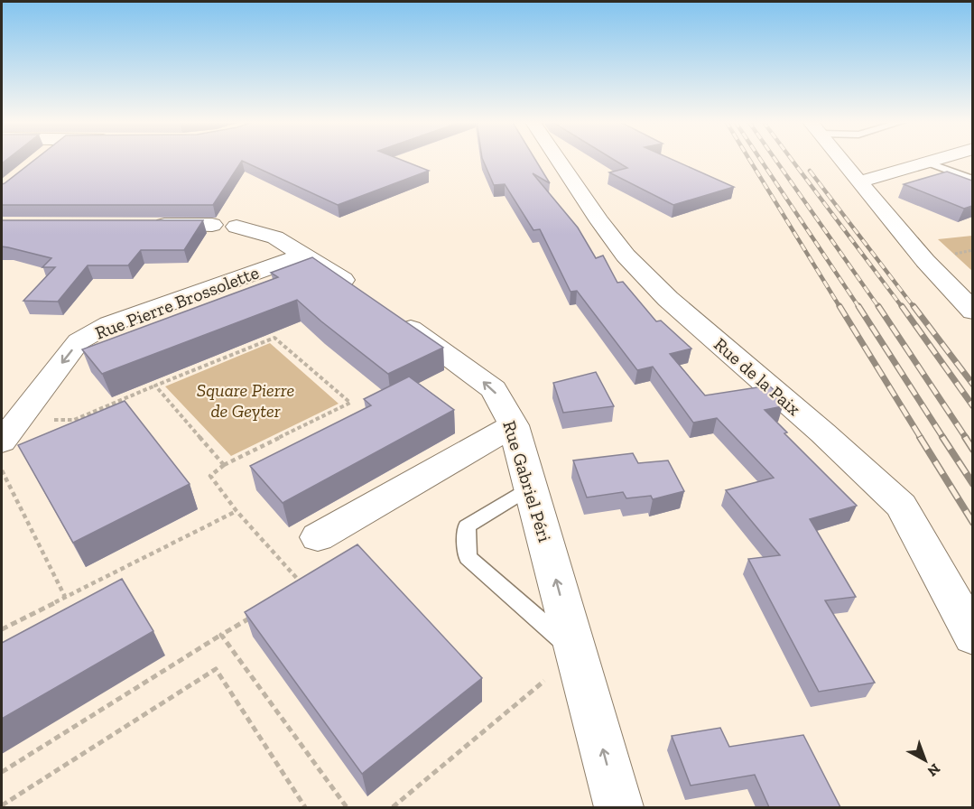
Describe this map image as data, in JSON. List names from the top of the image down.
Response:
{
  "streets": {
    "street": ["Rue Pierre Brossolette", "Rue de la Paix", "Rue Gabriel Péri"]
  },
  "crossings": [
    ["Rue Pierre Brossolette", "Rue Gabriel Péri"]
  ],
  "one_way": ["Rue Pierre Brossolette", "Rue Gabriel Péri"],
  "parks": ["Square Pierre de Geyter"],
  "north": "bottom right"
}
